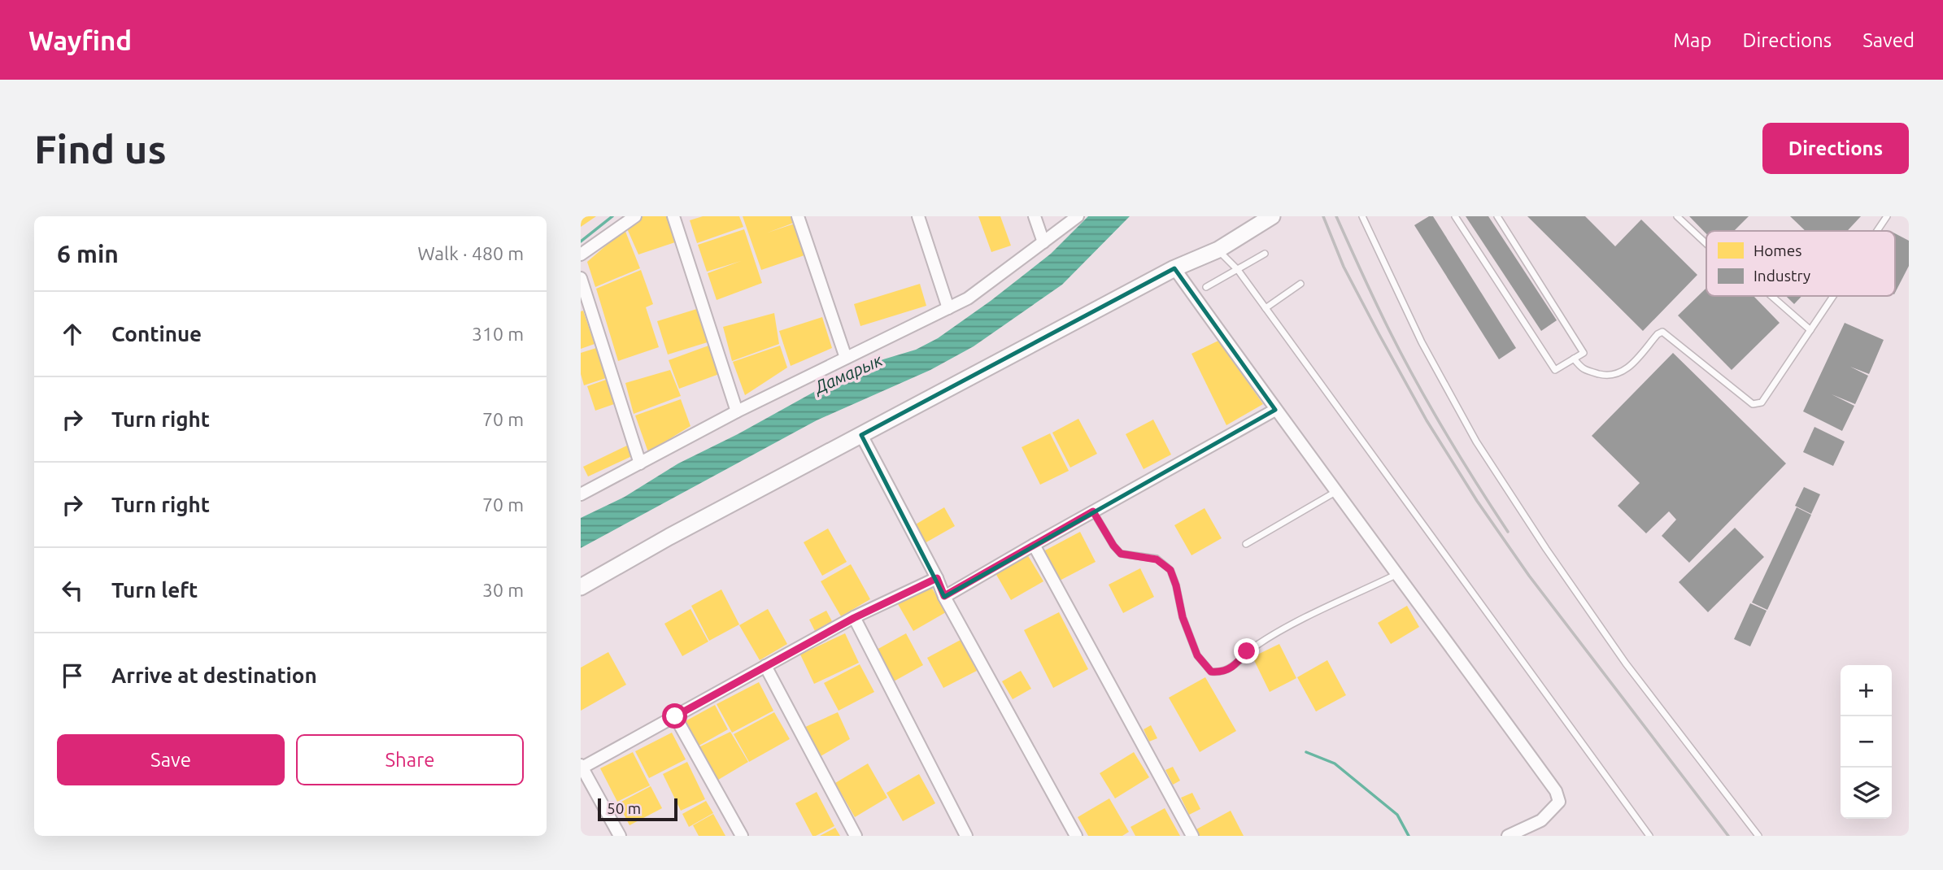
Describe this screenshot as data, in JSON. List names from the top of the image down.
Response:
{
  "water": ["Дамарык"],
  "legend": ["Homes", "Industry"],
  "scale_bar": "50 m",
  "page": {
    "header": "Wayfind",
    "nav": ["Map", "Directions", "Saved"],
    "buttons": [
      "Directions",
      ["Save", "Share"]
    ],
    "title": "Find us",
    "heading": ["6 min", "Walk · 480 m"],
    "list": [
      ["Continue", "310 m"],
      ["Turn right", "70 m"],
      ["Turn right", "70 m"],
      ["Turn left", "30 m"],
      "Arrive at destination"
    ],
    "map_buttons": ["+", "−"],
    "scale": "50 m"
  }
}
